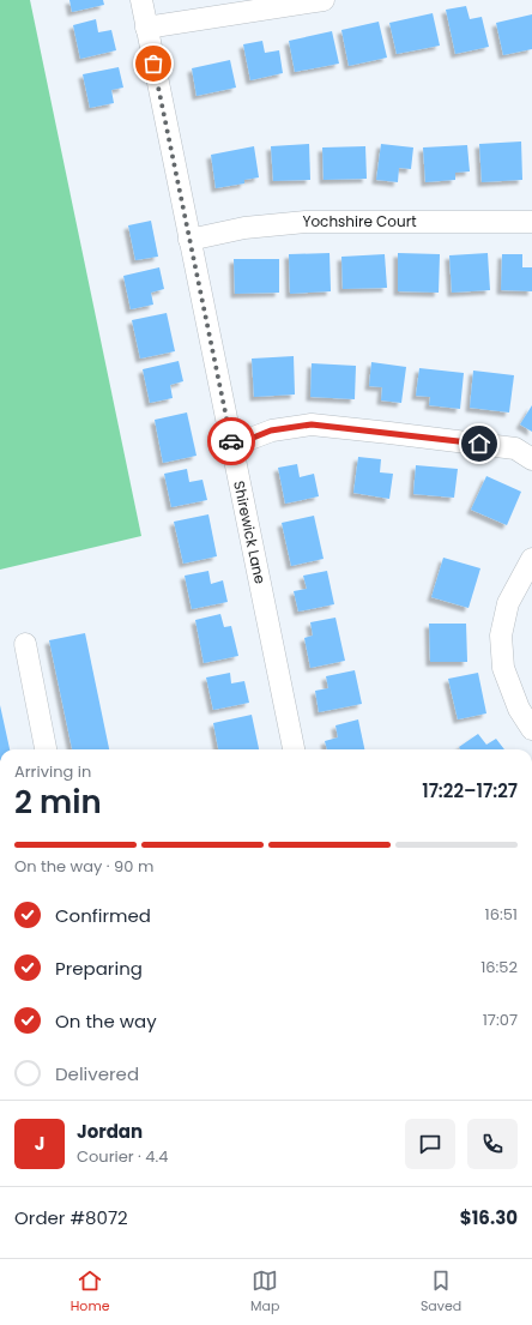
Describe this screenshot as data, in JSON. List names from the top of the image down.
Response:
{
  "streets": {
    "street": ["Yochshire Court", "Shirewick Lane"]
  },
  "crossings": [
    ["Yochshire Court", "Shirewick Lane"]
  ],
  "page": {
    "heading": ["2 min", "Arriving in", "17:22–17:27"],
    "panel": [
      "Jordan",
      "Courier · 4.4",
      "Order #8072",
      "$16.30"
    ],
    "bar": "On the way · 90 m",
    "list": [
      ["Confirmed", "16:51"],
      ["Preparing", "16:52"],
      ["On the way", "17:07"],
      "Delivered"
    ],
    "round": "J",
    "tabs": ["Home", "Map", "Saved"]
  }
}
